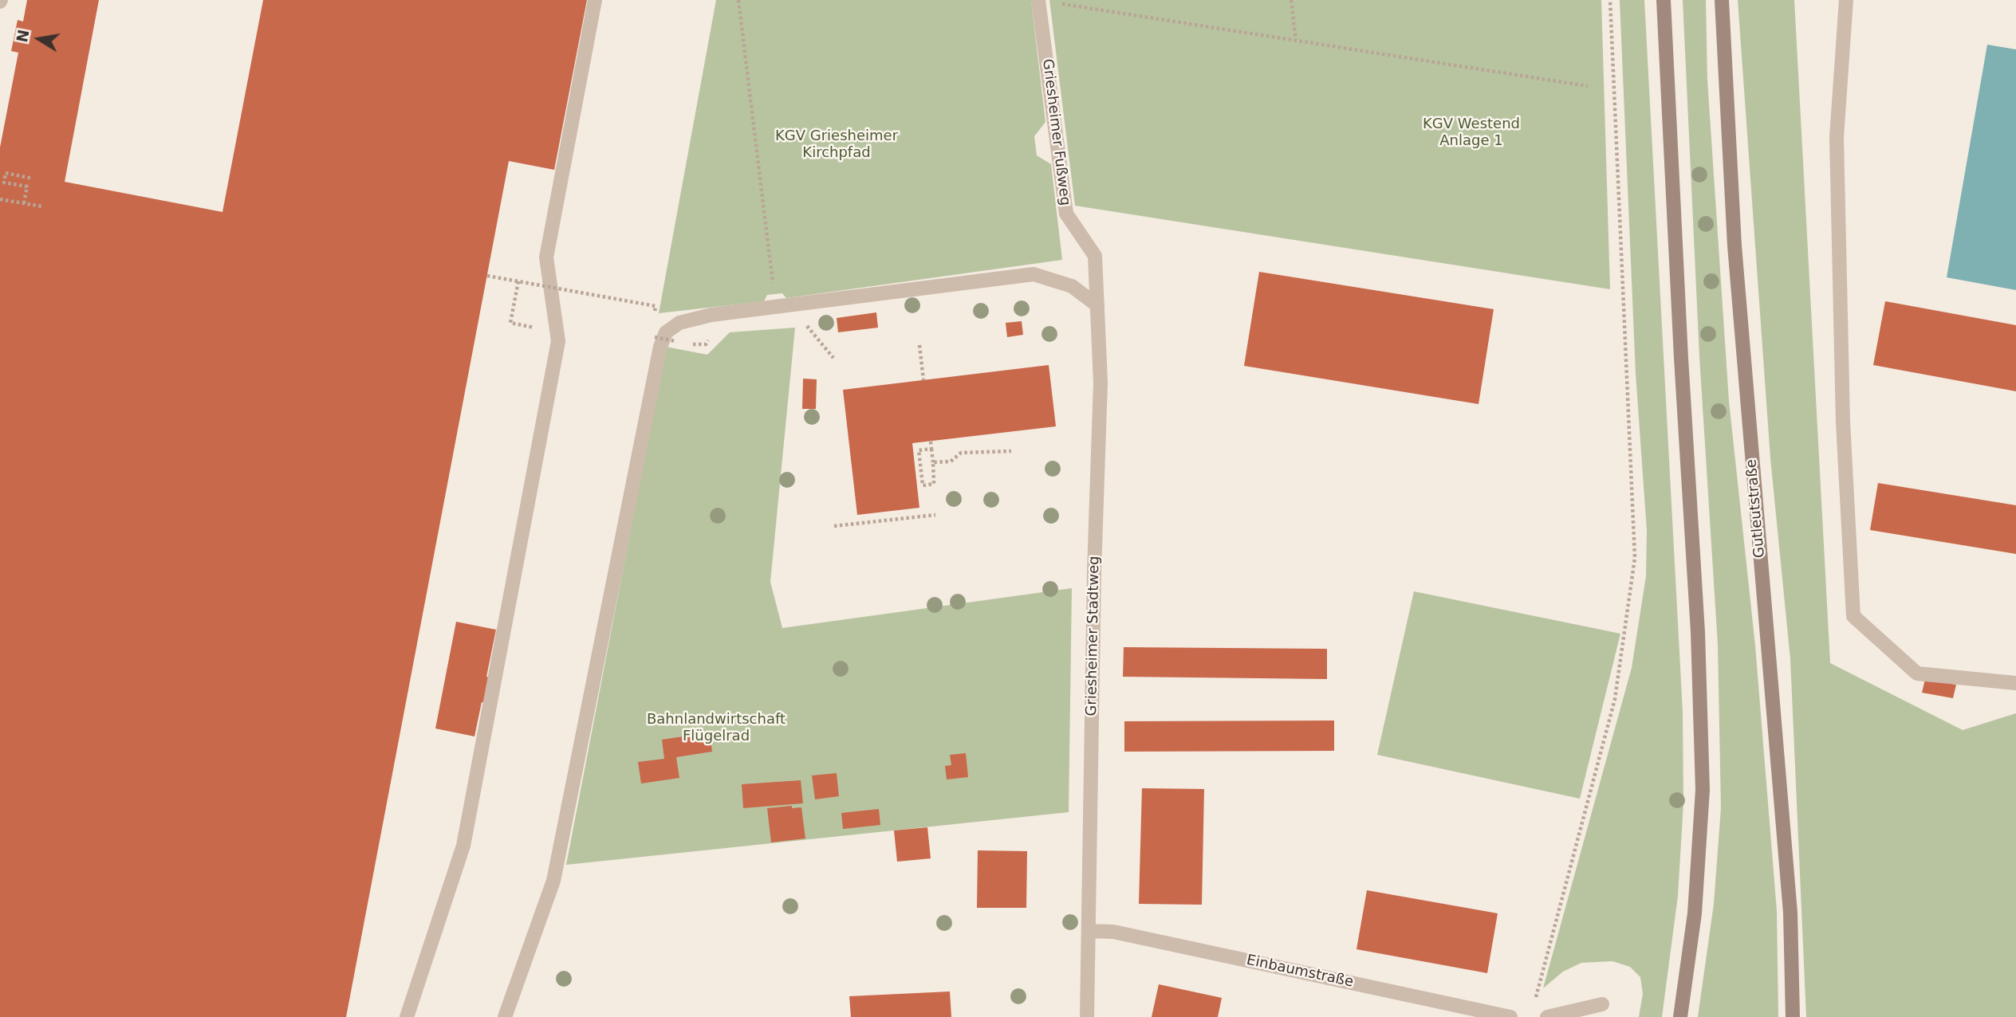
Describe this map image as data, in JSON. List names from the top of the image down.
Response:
{
  "streets": {
    "main road": ["Gutleutstraße"],
    "street": ["Griesheimer Fußweg", "Griesheimer Stadtweg", "Einbaumstraße"]
  },
  "crossings": [
    ["Griesheimer Fußweg", "Griesheimer Stadtweg"],
    ["Griesheimer Stadtweg", "Einbaumstraße"]
  ],
  "parks": ["KGV Westend Anlage 1", "KGV Griesheimer Kirchpfad", "Bahnlandwirtschaft Flügelrad"],
  "north": "left"
}
